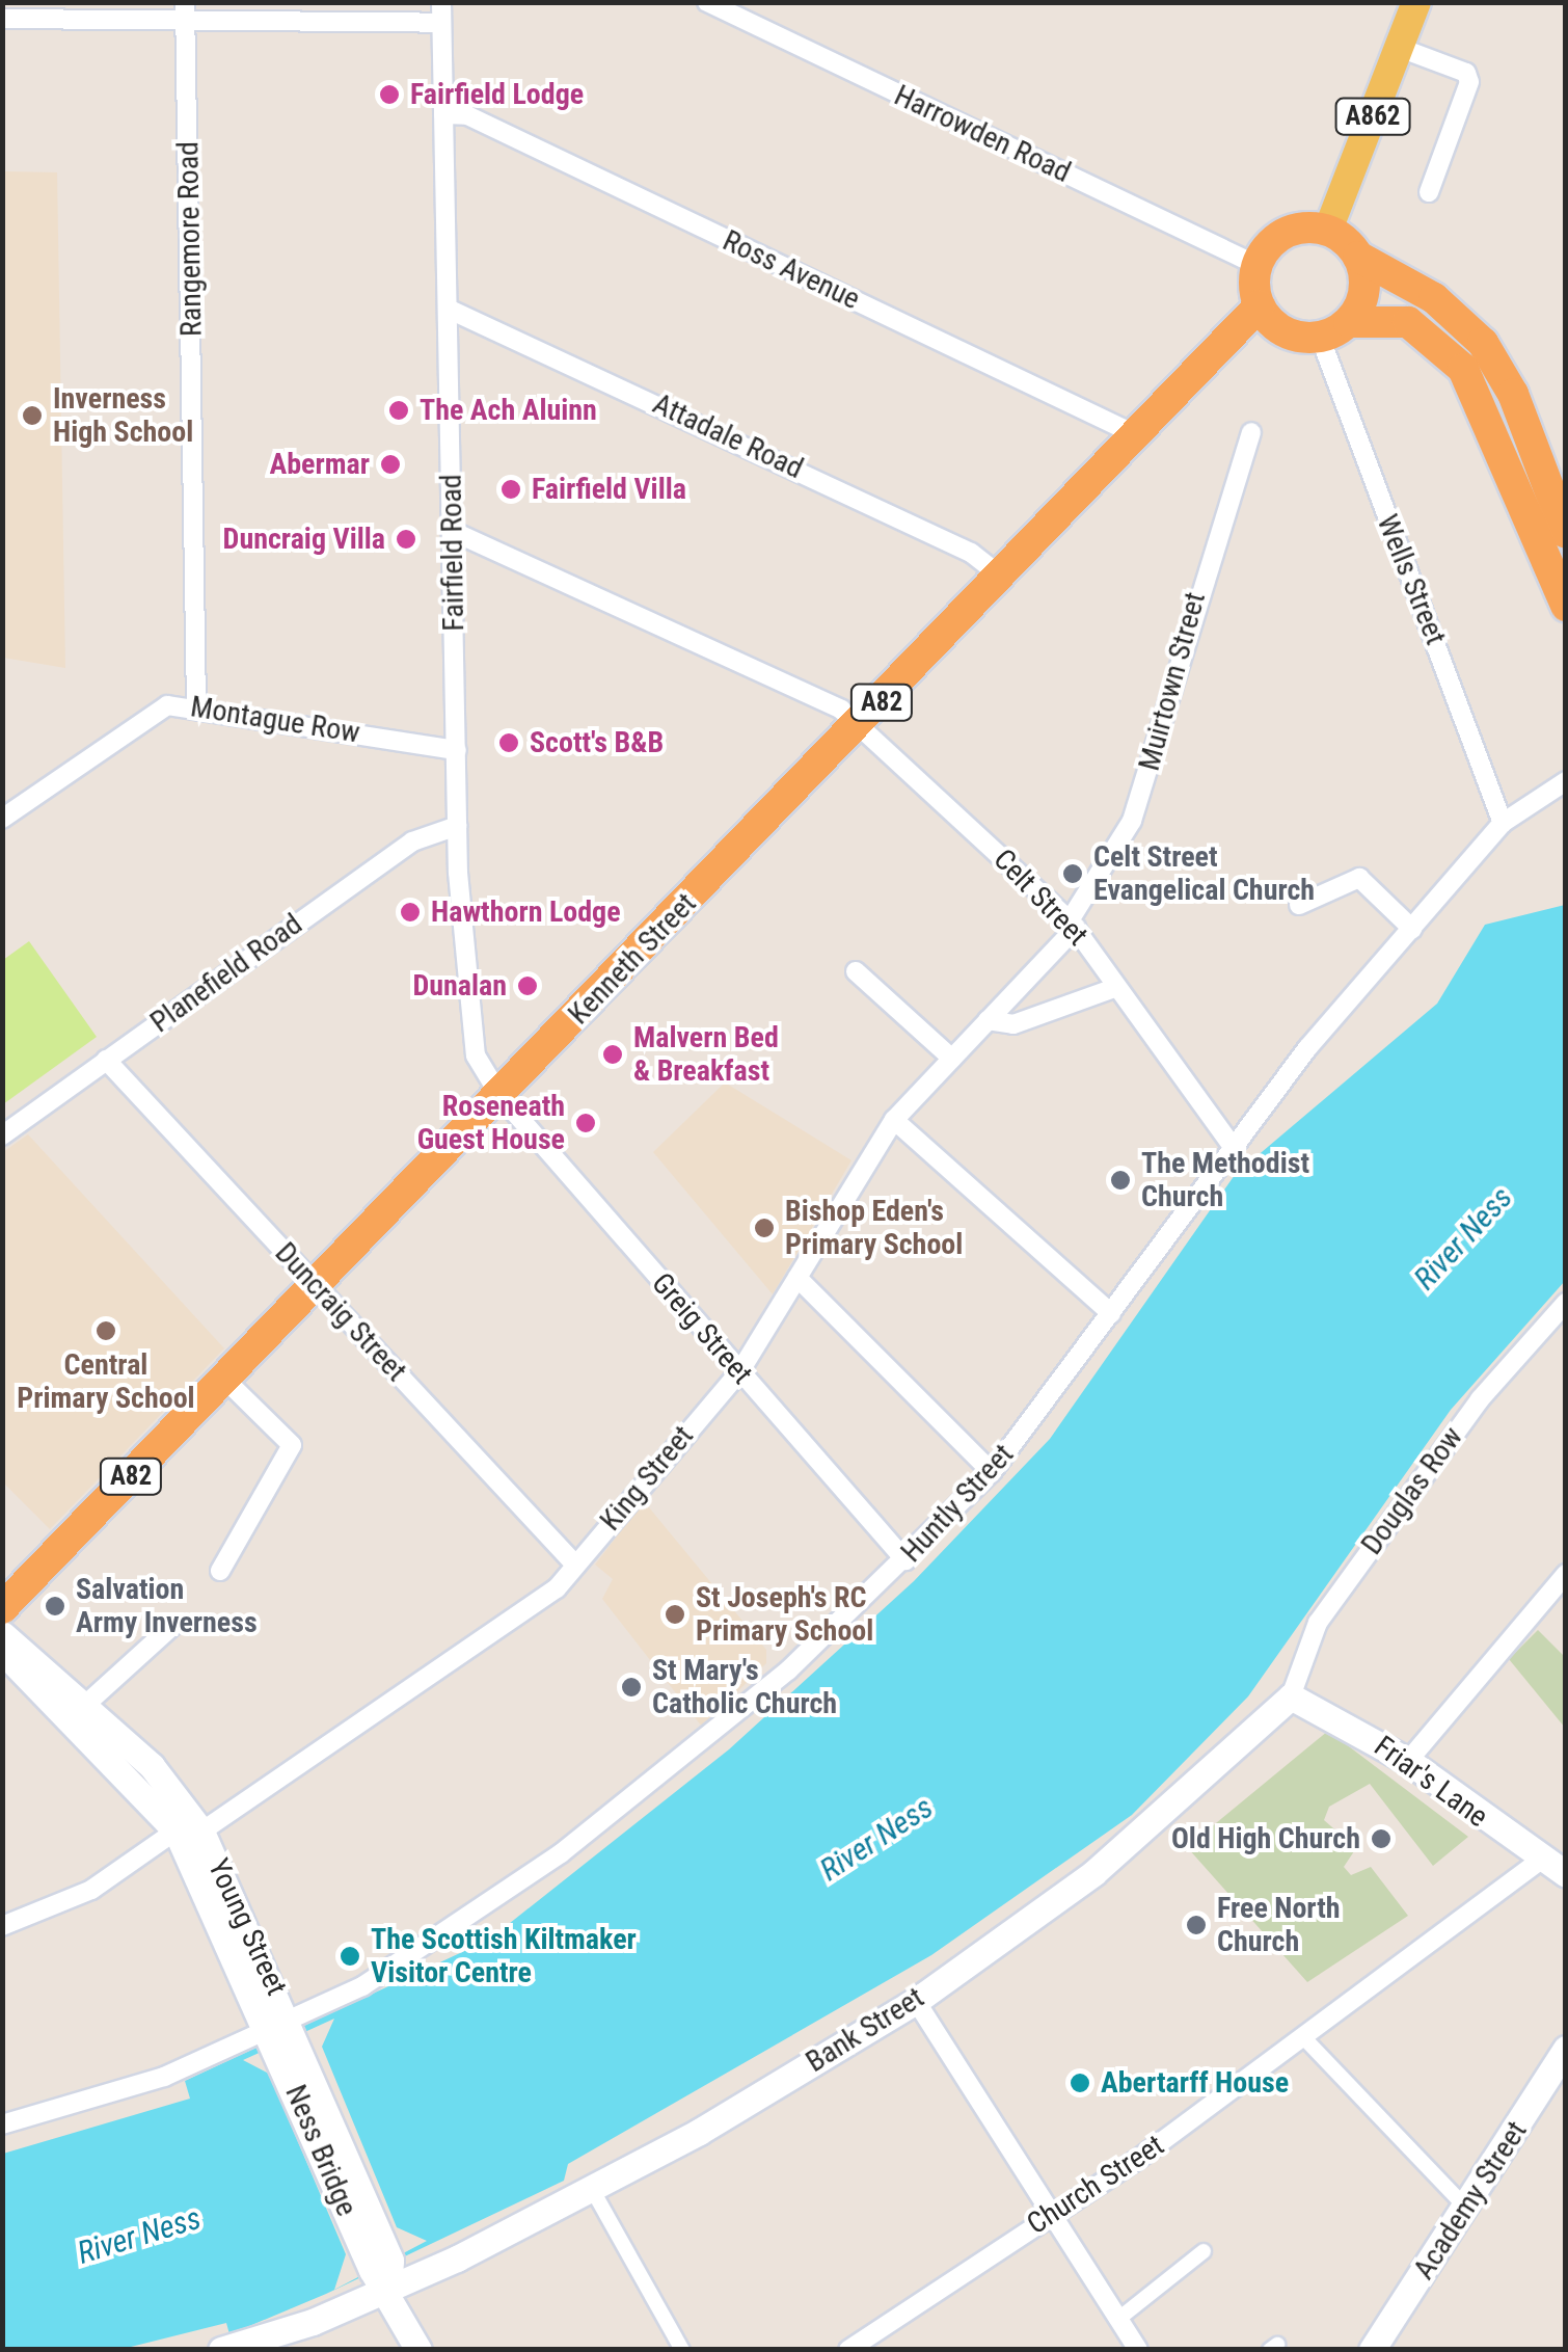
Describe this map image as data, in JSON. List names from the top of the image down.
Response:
{
  "streets": {
    "highway": ["A82", "Kenneth Street"],
    "main road": [
      "A862",
      "Friar's Lane",
      "Young Street",
      "Bank Street",
      "Ness Bridge",
      "Academy Street"
    ],
    "street": [
      "Harrowden Road",
      "Rangemore Road",
      "Ross Avenue",
      "Attadale Road",
      "Fairfield Road",
      "Wells Street",
      "Muirtown Street",
      "Montague Row",
      "Celt Street",
      "Planefield Road",
      "Duncraig Street",
      "Greig Street",
      "King Street",
      "Douglas Row",
      "Huntly Street",
      "Church Street"
    ]
  },
  "crossings": [
    ["A862", "Harrowden Road"],
    ["A862", "Wells Street"],
    ["A862", "Kenneth Street"],
    ["Harrowden Road", "Wells Street"],
    ["Harrowden Road", "Kenneth Street"],
    ["Rangemore Road", "Montague Row"],
    ["Ross Avenue", "Fairfield Road"],
    ["Ross Avenue", "Kenneth Street"],
    ["Attadale Road", "Fairfield Road"],
    ["Attadale Road", "Kenneth Street"],
    ["Fairfield Road", "Montague Row"],
    ["Fairfield Road", "Celt Street"],
    ["Fairfield Road", "Kenneth Street"],
    ["Fairfield Road", "Planefield Road"],
    ["Fairfield Road", "Greig Street"],
    ["Wells Street", "Kenneth Street"],
    ["Wells Street", "Huntly Street"],
    ["Muirtown Street", "Celt Street"],
    ["Muirtown Street", "King Street"],
    ["Celt Street", "Kenneth Street"],
    ["Celt Street", "Huntly Street"],
    ["Kenneth Street", "Duncraig Street"],
    ["Kenneth Street", "Greig Street"],
    ["Planefield Road", "Duncraig Street"],
    ["Duncraig Street", "King Street"],
    ["Greig Street", "King Street"],
    ["Greig Street", "Huntly Street"],
    ["King Street", "Young Street"],
    ["Douglas Row", "Friar's Lane"],
    ["Douglas Row", "Bank Street"],
    ["Huntly Street", "Young Street"],
    ["Huntly Street", "Ness Bridge"],
    ["Friar's Lane", "Bank Street"],
    ["Friar's Lane", "Church Street"],
    ["Young Street", "Ness Bridge"],
    ["Bank Street", "Ness Bridge"]
  ],
  "water": ["River Ness"],
  "places": [
    "Fairfield Lodge",
    "The Ach Aluinn",
    "Inverness High School",
    "Abermar",
    "Fairfield Villa",
    "Duncraig Villa",
    "Scott's B&B",
    "Celt Street Evangelical Church",
    "Hawthorn Lodge",
    "Dunalan",
    "Malvern Bed & Breakfast",
    "Roseneath Guest House",
    "The Methodist Church",
    "Bishop Eden's Primary School",
    "Central Primary School",
    "Salvation Army Inverness",
    "St Joseph's RC Primary School",
    "St Mary's Catholic Church",
    "Old High Church",
    "Free North Church",
    "The Scottish Kiltmaker Visitor Centre",
    "Abertarff House"
  ]
}
